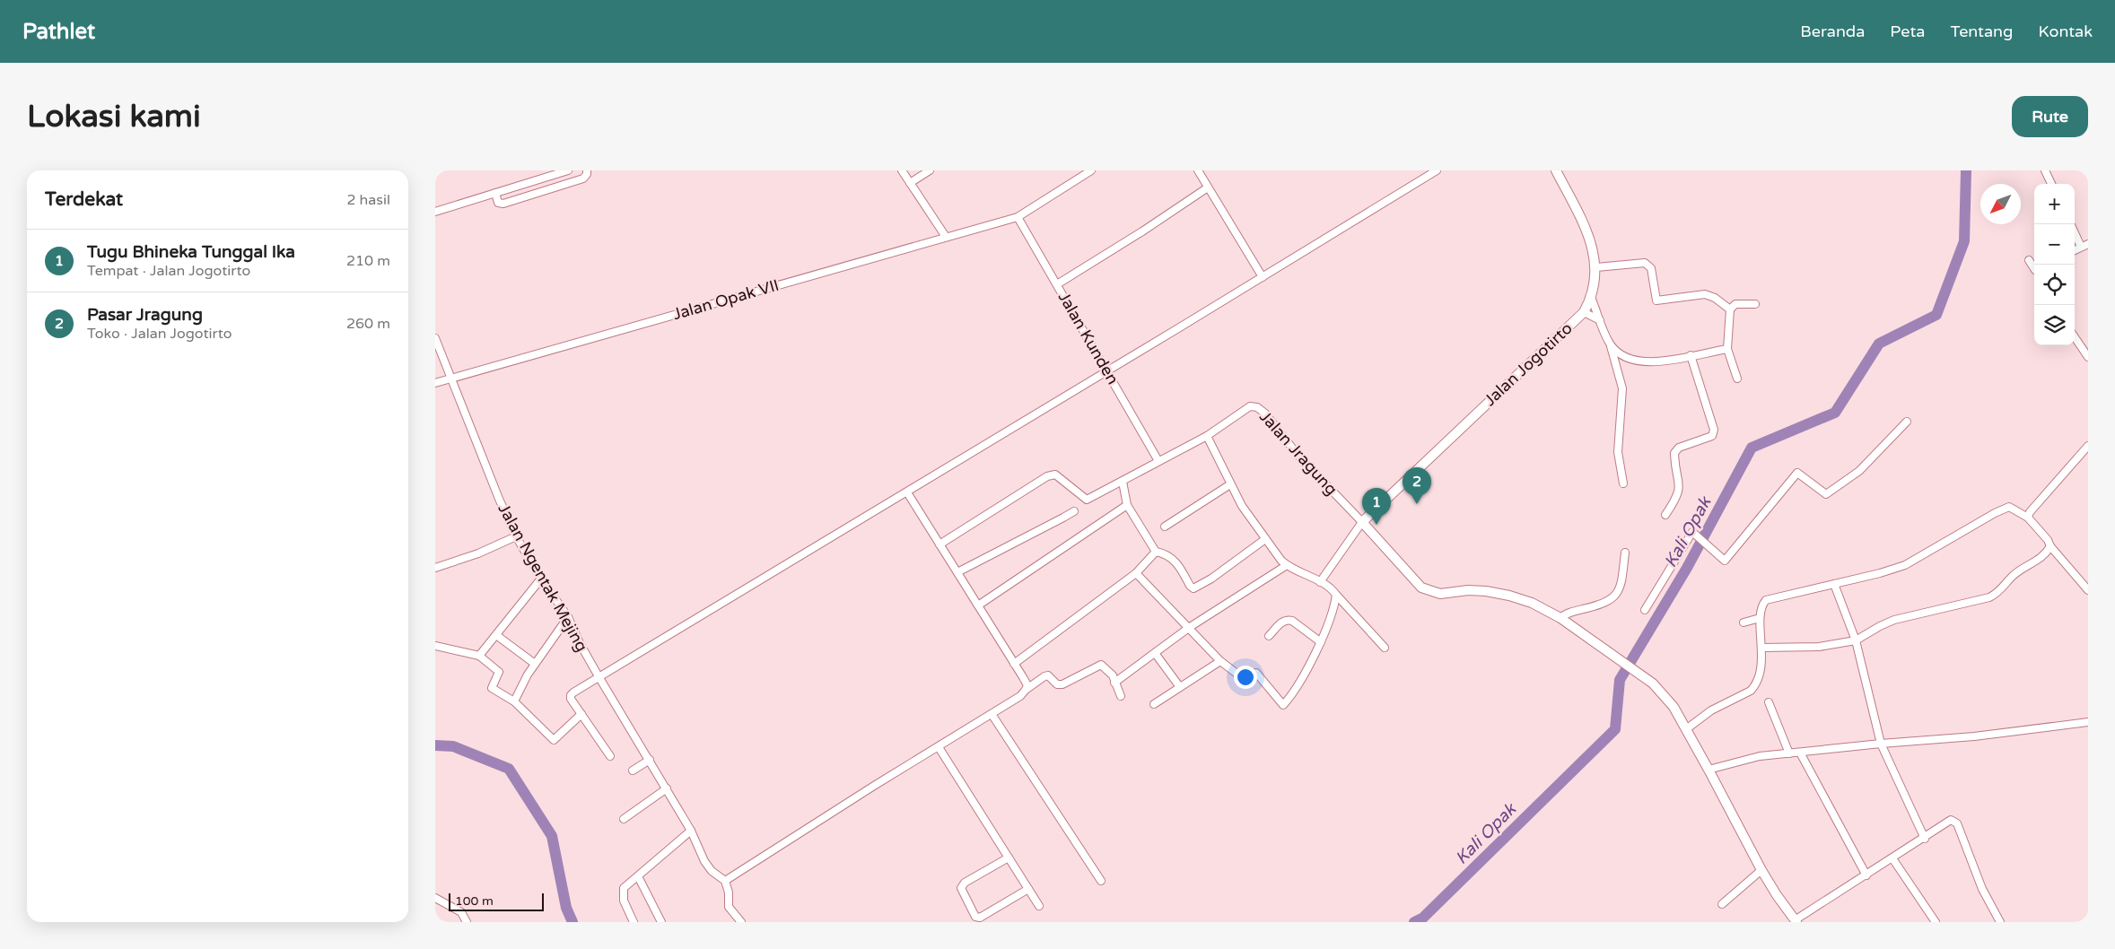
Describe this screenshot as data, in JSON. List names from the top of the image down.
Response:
{
  "streets": {
    "street": [
      "Jalan Opak VII",
      "Jalan Kunden",
      "Jalan Jogotirto",
      "Jalan Jragung",
      "Jalan Ngentak Mejing"
    ]
  },
  "crossings": [
    ["Jalan Opak VII", "Jalan Kunden"],
    ["Jalan Opak VII", "Jalan Ngentak Mejing"],
    ["Jalan Kunden", "Jalan Jragung"],
    ["Jalan Jogotirto", "Jalan Jragung"]
  ],
  "water": ["Kali Opak"],
  "scale_bar": "100 m",
  "north": "bottom left",
  "page": {
    "header": "Pathlet",
    "nav": [
      "Beranda",
      "Peta",
      "Tentang",
      "Kontak"
    ],
    "buttons": "Rute",
    "title": "Lokasi kami",
    "heading": ["Terdekat", "2 hasil"],
    "map_buttons": ["+", "−"],
    "list": [
      {
        "mark": "1",
        "name": "Tugu Bhineka Tunggal Ika",
        "note": "Tempat · Jalan Jogotirto",
        "value": "210 m"
      },
      {
        "mark": "2",
        "name": "Pasar Jragung",
        "note": "Toko · Jalan Jogotirto",
        "value": "260 m"
      }
    ],
    "pins": ["2", "1"],
    "scale": "100 m"
  }
}
